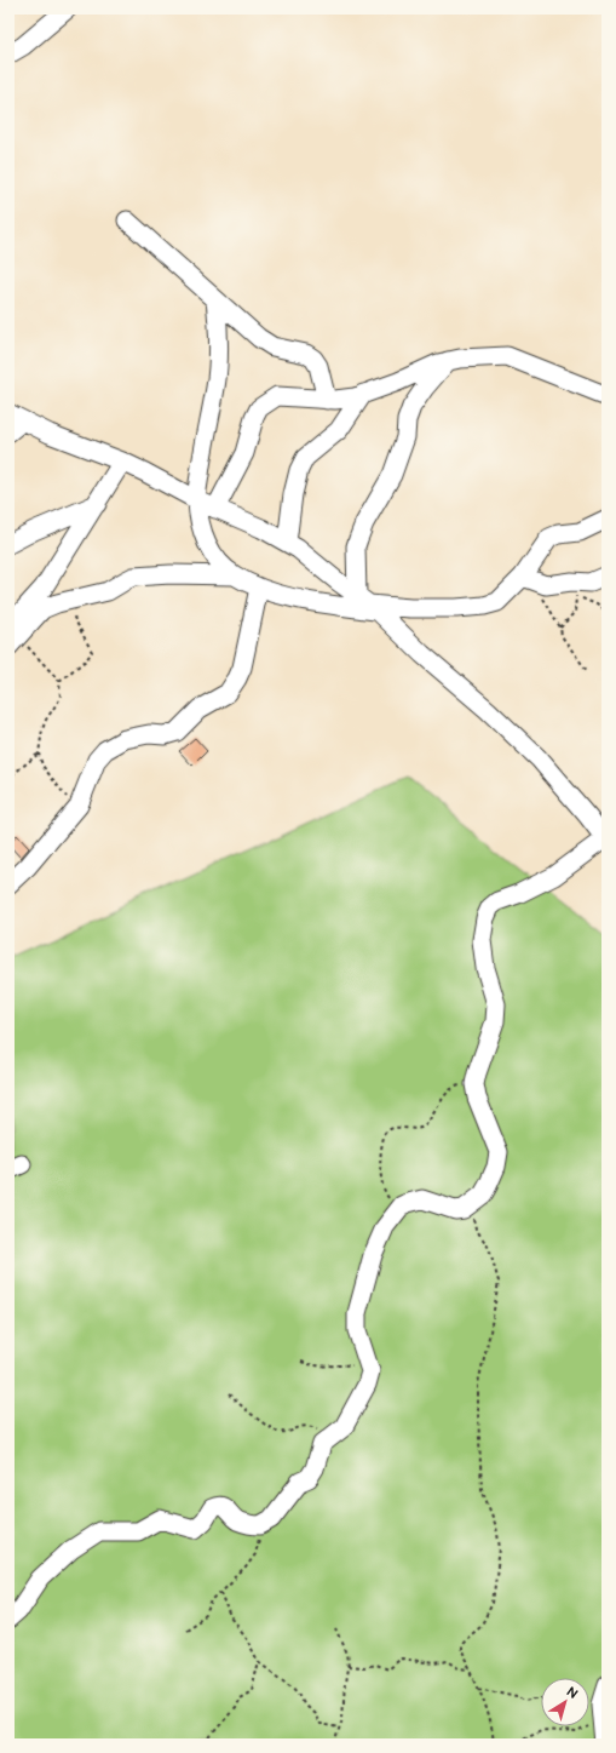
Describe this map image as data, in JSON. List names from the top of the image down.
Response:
{
  "north": "top right"
}
